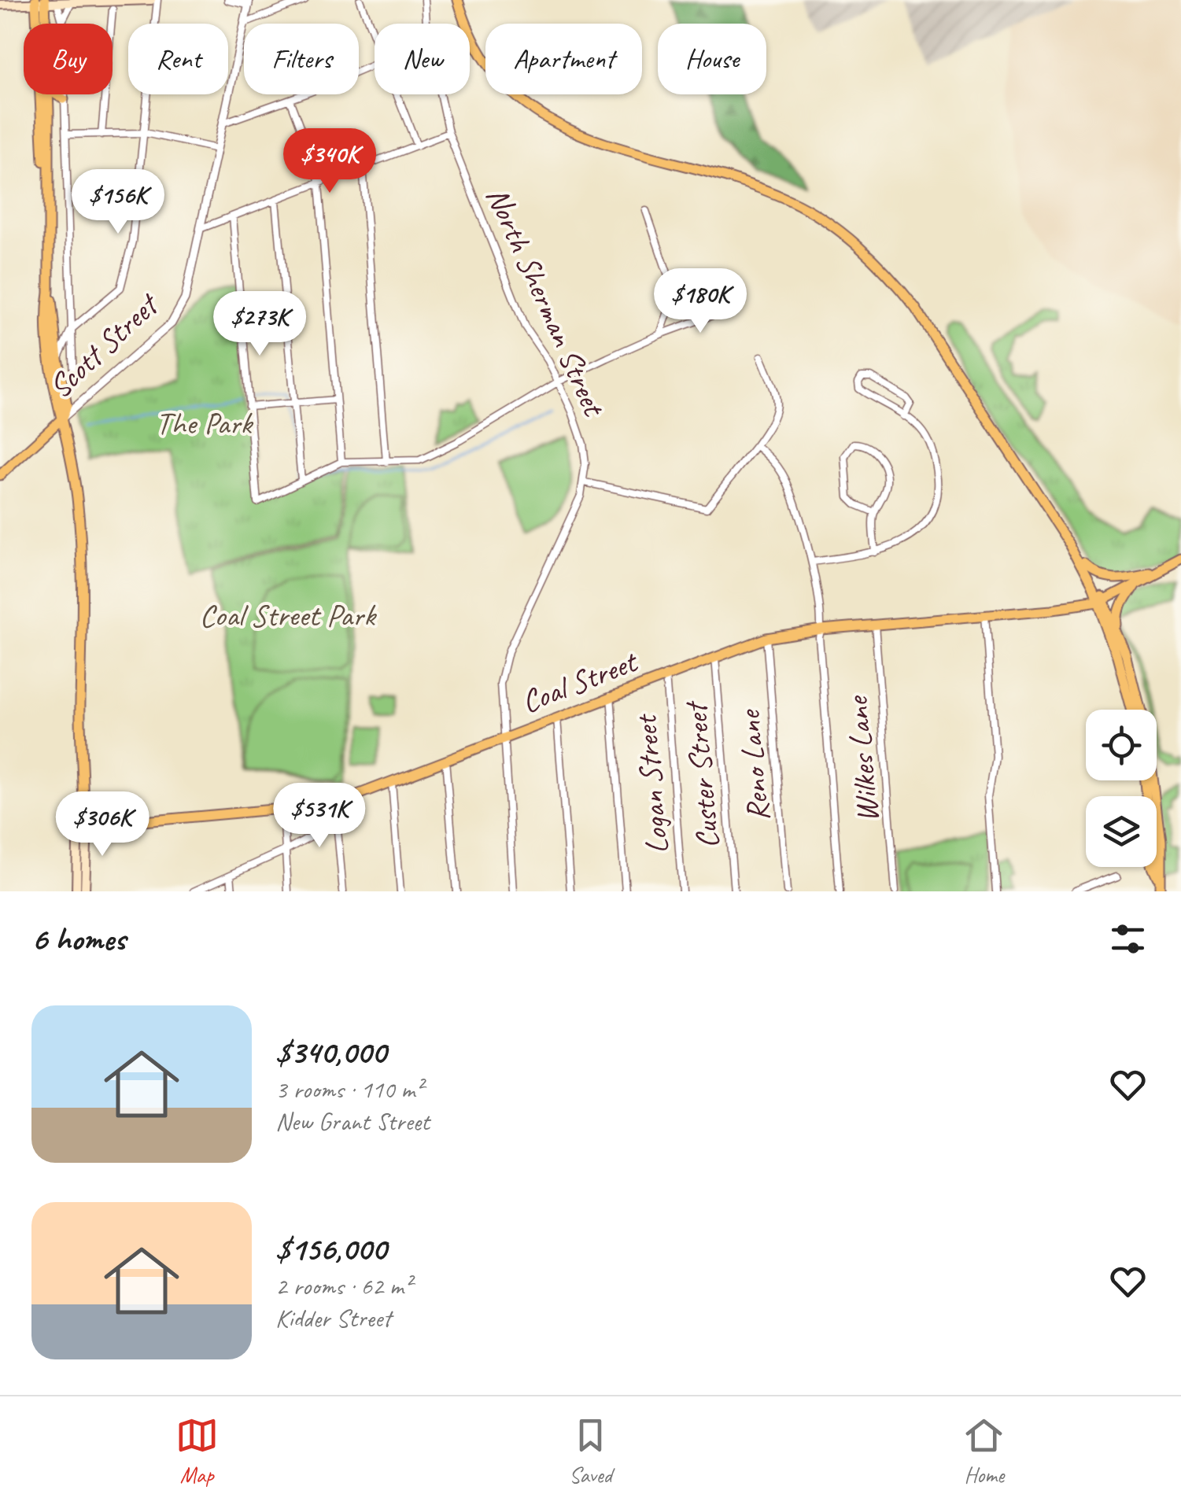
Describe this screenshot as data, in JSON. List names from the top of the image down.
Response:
{
  "streets": {
    "main road": ["Scott Street", "Coal Street"],
    "street": [
      "North Sherman Street",
      "Wilkes Lane",
      "Reno Lane",
      "Custer Street",
      "Logan Street"
    ]
  },
  "crossings": [
    ["North Sherman Street", "Coal Street"],
    ["Coal Street", "Wilkes Lane"],
    ["Coal Street", "Reno Lane"],
    ["Coal Street", "Custer Street"],
    ["Coal Street", "Logan Street"]
  ],
  "parks": ["The Park", "Coal Street Park"],
  "page": {
    "chip": [
      "Buy",
      "Rent",
      "Filters",
      "New",
      "Apartment",
      "House"
    ],
    "price": [
      "$340K",
      "$156K",
      "$180K",
      "$273K",
      "$531K",
      "$306K"
    ],
    "heading": "6 homes",
    "list": [
      {
        "name": "$340,000",
        "note": "3 rooms · 110 m² · New Grant Street"
      },
      {
        "name": "$156,000",
        "note": "2 rooms · 62 m² · Kidder Street"
      }
    ],
    "tabs": ["Map", "Saved", "Home"]
  }
}
